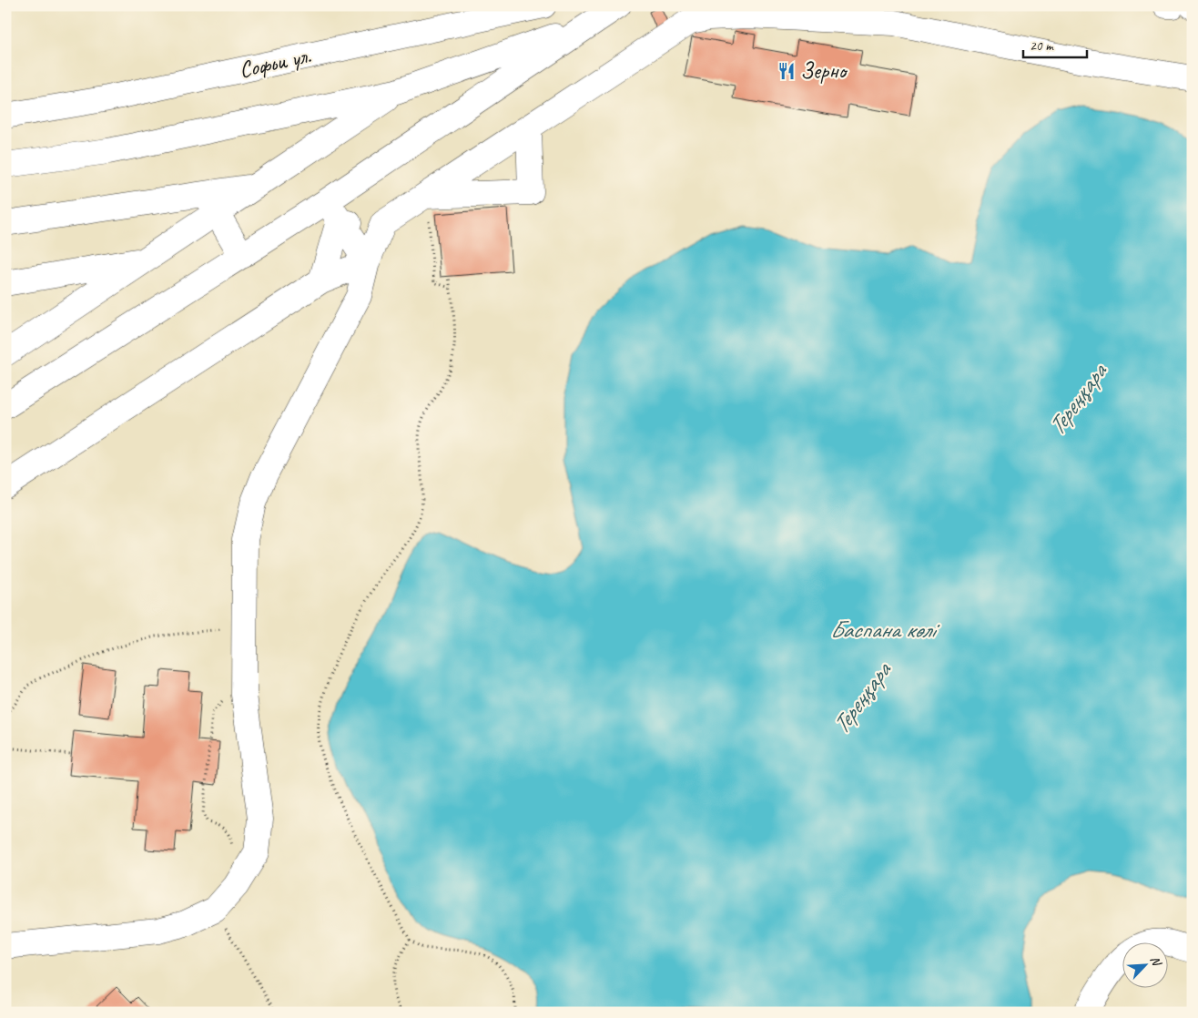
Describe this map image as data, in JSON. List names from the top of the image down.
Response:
{
  "streets": {
    "street": ["Софьи ул."]
  },
  "water": ["Тереңқара", "Баспана көлі"],
  "places": {
    "restaurant": ["Зерно"]
  },
  "scale_bar": "20 m",
  "north": "top right"
}
